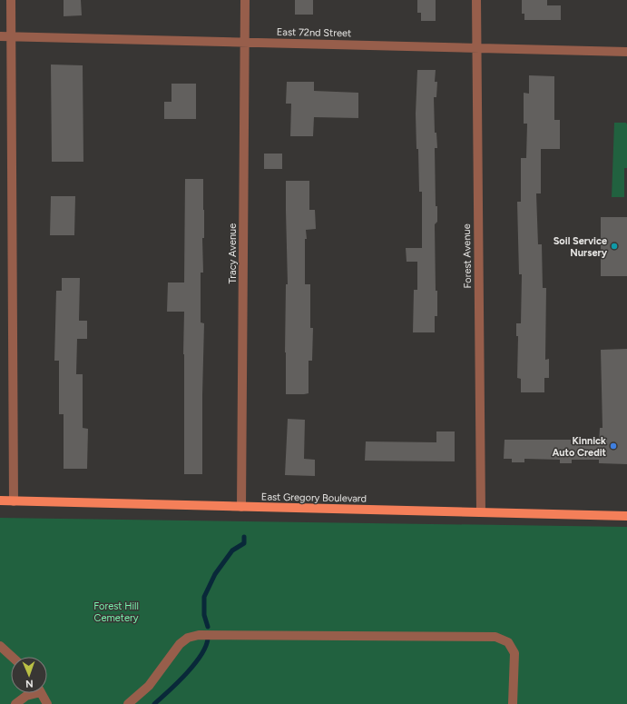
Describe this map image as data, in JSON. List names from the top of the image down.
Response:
{
  "streets": {
    "main road": ["East Gregory Boulevard"],
    "street": ["East 72nd Street", "Tracy Avenue", "Forest Avenue"]
  },
  "crossings": [
    ["East 72nd Street", "Tracy Avenue"],
    ["East 72nd Street", "Forest Avenue"],
    ["Tracy Avenue", "East Gregory Boulevard"],
    ["Forest Avenue", "East Gregory Boulevard"]
  ],
  "parks": ["Forest Hill Cemetery"],
  "places": ["Soil Service Nursery", "Kinnick Auto Credit"],
  "north": "bottom"
}
